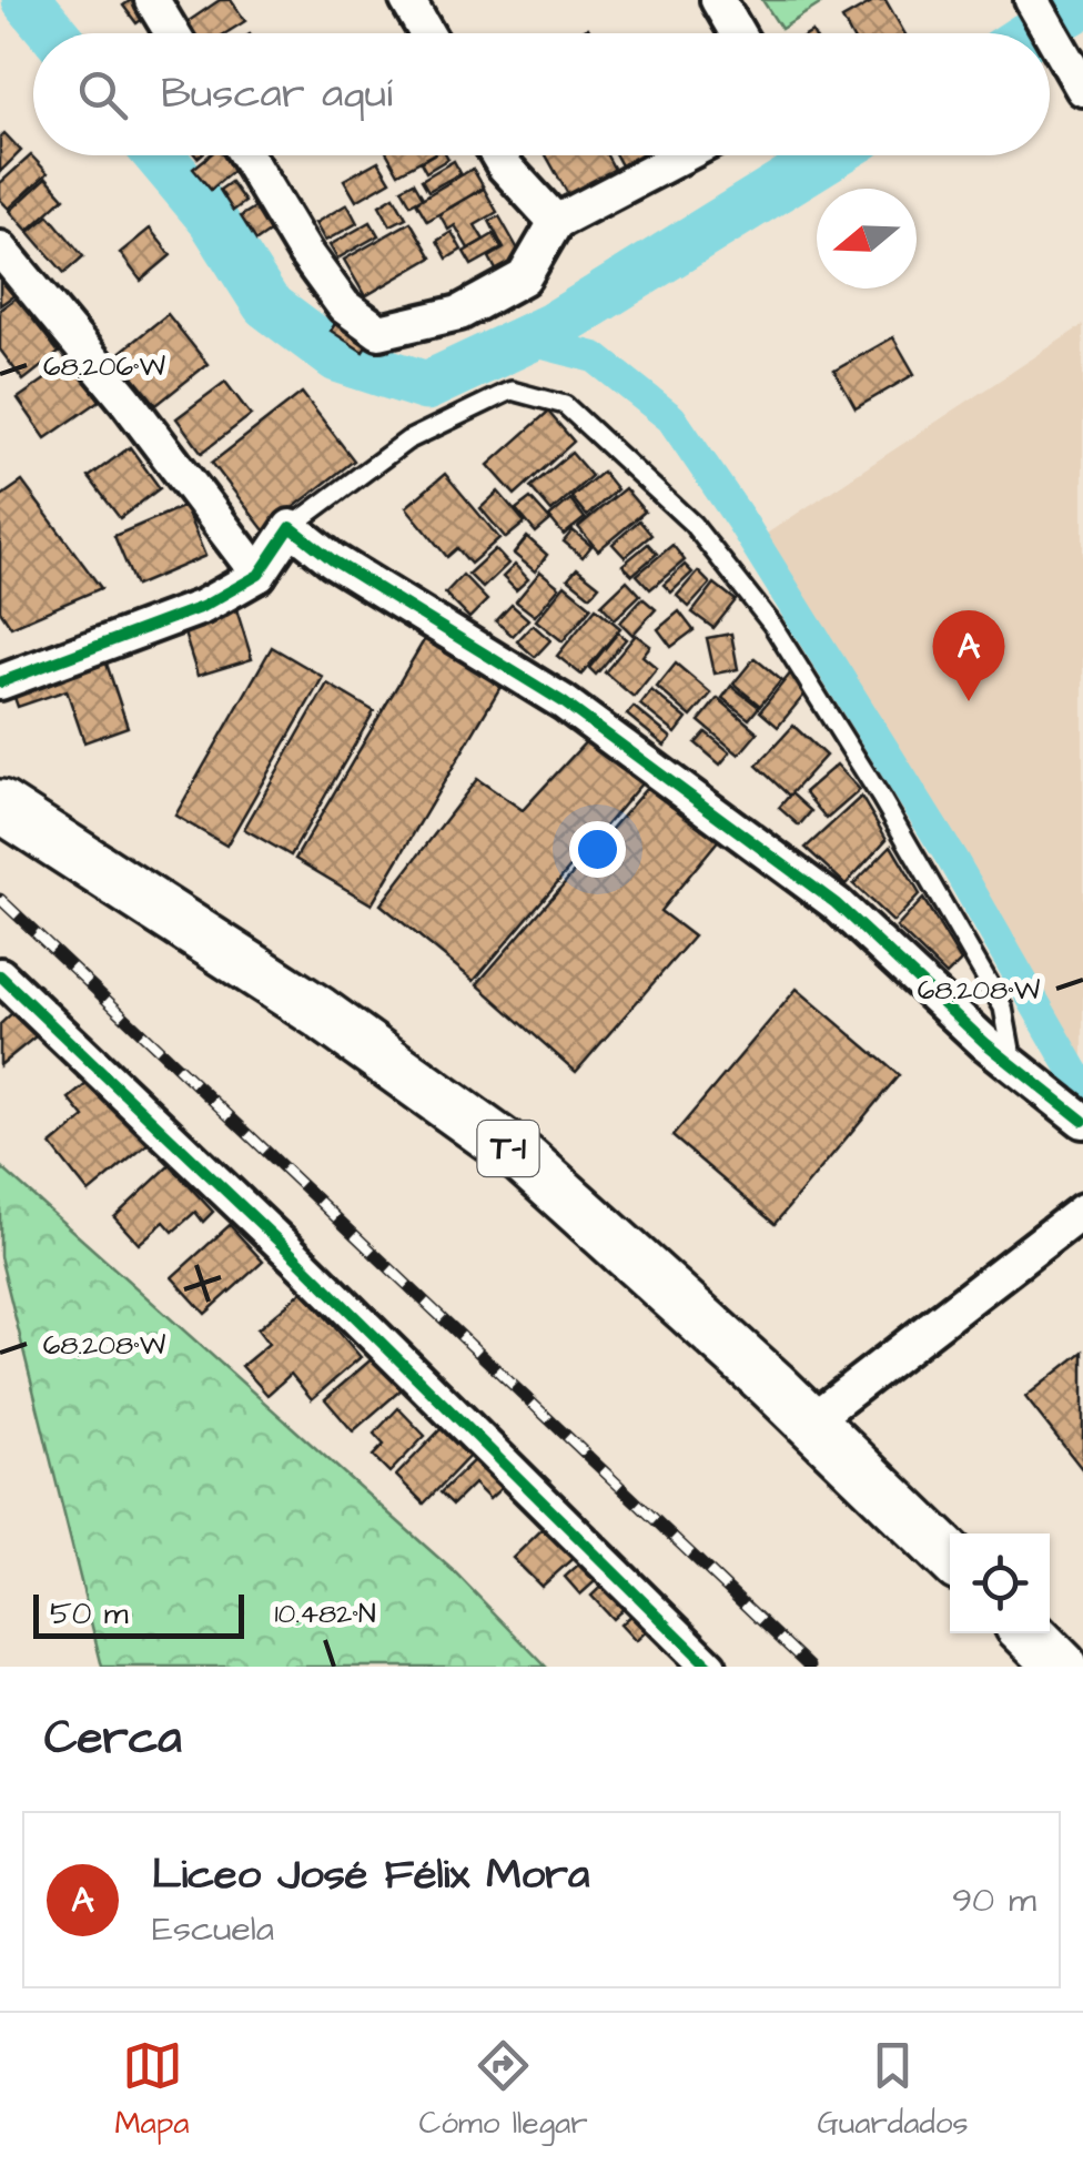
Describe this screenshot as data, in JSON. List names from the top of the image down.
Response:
{
  "streets": {
    "main road": ["T-1"]
  },
  "scale_bar": "50 m",
  "north": "left",
  "page": {
    "search": "Buscar aquí",
    "pins": "A",
    "scale": "50 m",
    "heading": "Cerca",
    "list": [
      {
        "mark": "A",
        "name": "Liceo José Félix Mora",
        "note": "Escuela",
        "value": "90 m"
      }
    ],
    "nav": ["Mapa", "Cómo llegar", "Guardados"]
  },
  "coordinates": ["68.206°W", "68.208°W", "10.482°N"]
}
